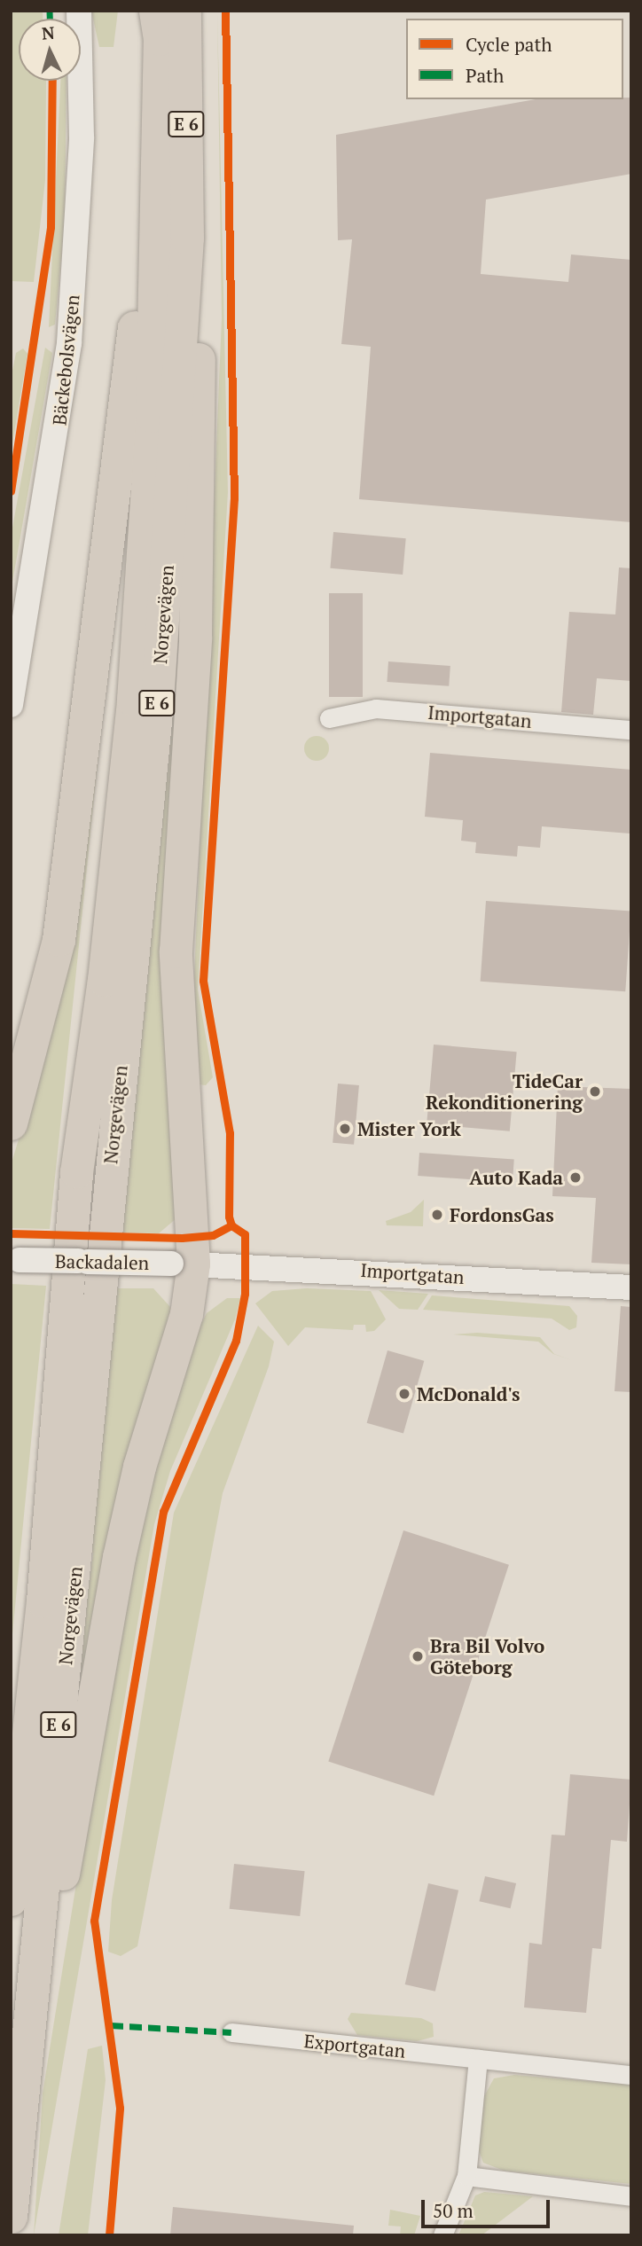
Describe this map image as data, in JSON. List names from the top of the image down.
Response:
{
  "streets": {
    "highway": ["E 6", "Norgevägen"],
    "street": [
      "Bäckebolsvägen",
      "Importgatan",
      "Backadalen",
      "Exportgatan"
    ]
  },
  "crossings": [
    ["Importgatan", "Backadalen"]
  ],
  "places": [
    "TideCar Rekonditionering",
    "Mister York",
    "Auto Kada",
    "FordonsGas",
    "McDonald's",
    "Bra Bil Volvo Göteborg"
  ],
  "legend": ["Cycle path", "Path"],
  "scale_bar": "50 m",
  "north": "top"
}
